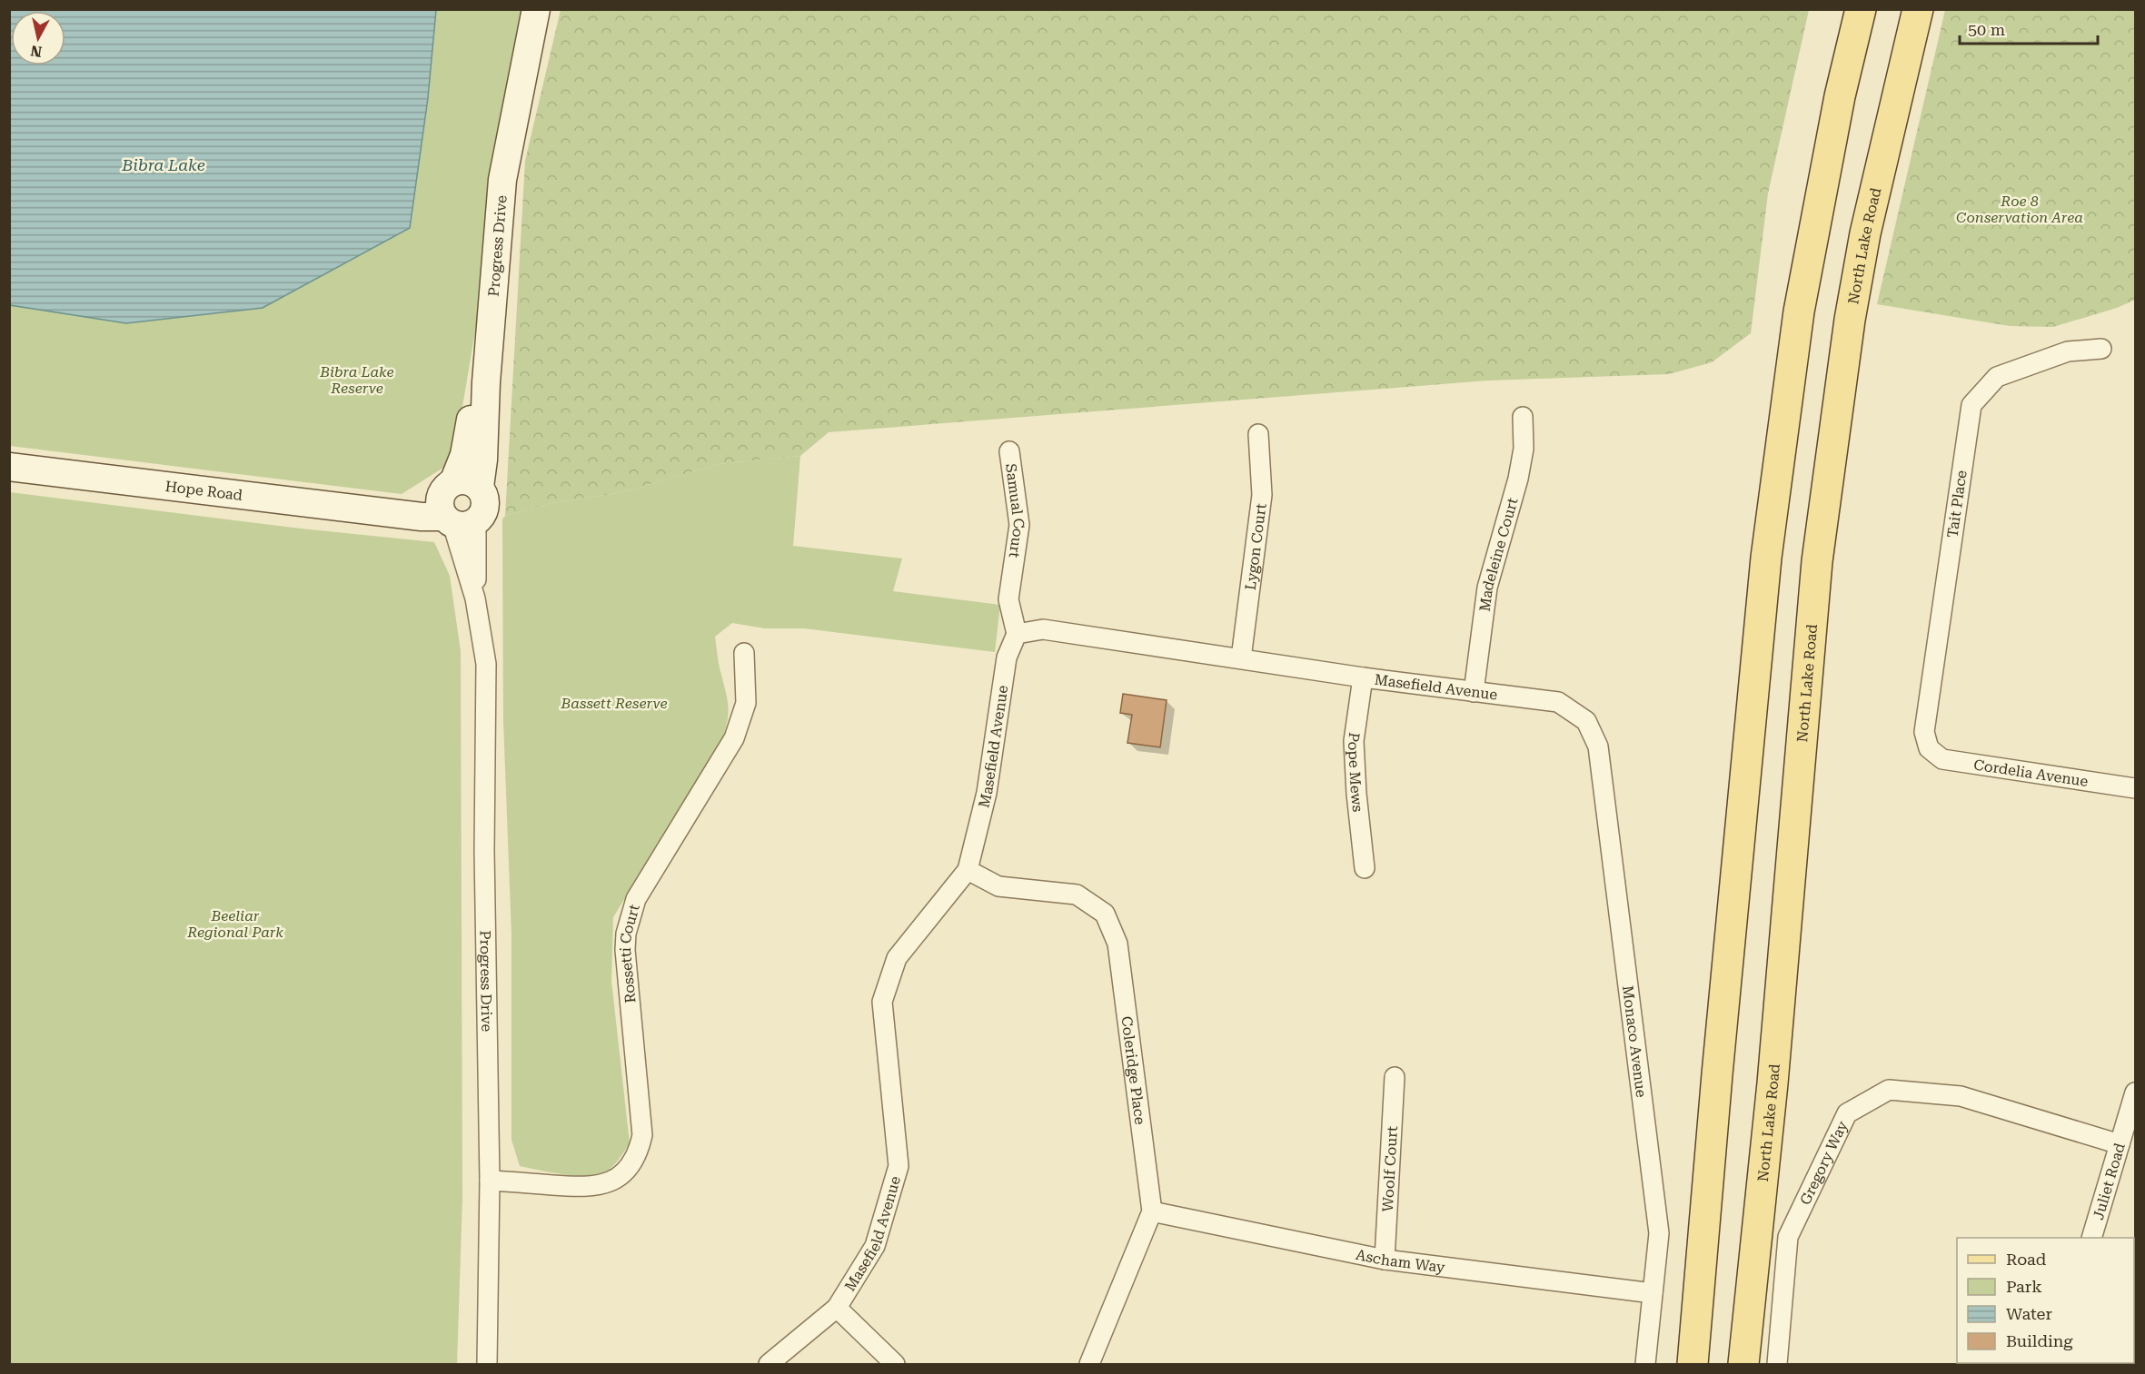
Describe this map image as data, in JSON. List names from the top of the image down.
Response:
{
  "streets": {
    "main road": ["North Lake Road"],
    "street": [
      "Progress Drive",
      "Hope Road",
      "Tait Place",
      "Samual Court",
      "Lygon Court",
      "Madeleine Court",
      "Masefield Avenue",
      "Pope Mews",
      "Cordelia Avenue",
      "Rossetti Court",
      "Monaco Avenue",
      "Coleridge Place",
      "Gregory Way",
      "Woolf Court",
      "Juliet Road",
      "Ascham Way"
    ]
  },
  "crossings": [
    ["Progress Drive", "Hope Road"],
    ["Progress Drive", "Rossetti Court"],
    ["Tait Place", "Cordelia Avenue"],
    ["Samual Court", "Masefield Avenue"],
    ["Lygon Court", "Masefield Avenue"],
    ["Madeleine Court", "Masefield Avenue"],
    ["Masefield Avenue", "Pope Mews"],
    ["Masefield Avenue", "Monaco Avenue"],
    ["Masefield Avenue", "Coleridge Place"],
    ["Monaco Avenue", "Ascham Way"],
    ["Coleridge Place", "Ascham Way"],
    ["Gregory Way", "Juliet Road"],
    ["Woolf Court", "Ascham Way"]
  ],
  "water": ["Bibra Lake"],
  "parks": [
    "Roe 8 Conservation Area",
    "Bibra Lake Reserve",
    "Bassett Reserve",
    "Beeliar Regional Park"
  ],
  "legend": [
    "Road",
    "Park",
    "Water",
    "Building"
  ],
  "scale_bar": "50 m",
  "north": "bottom"
}
